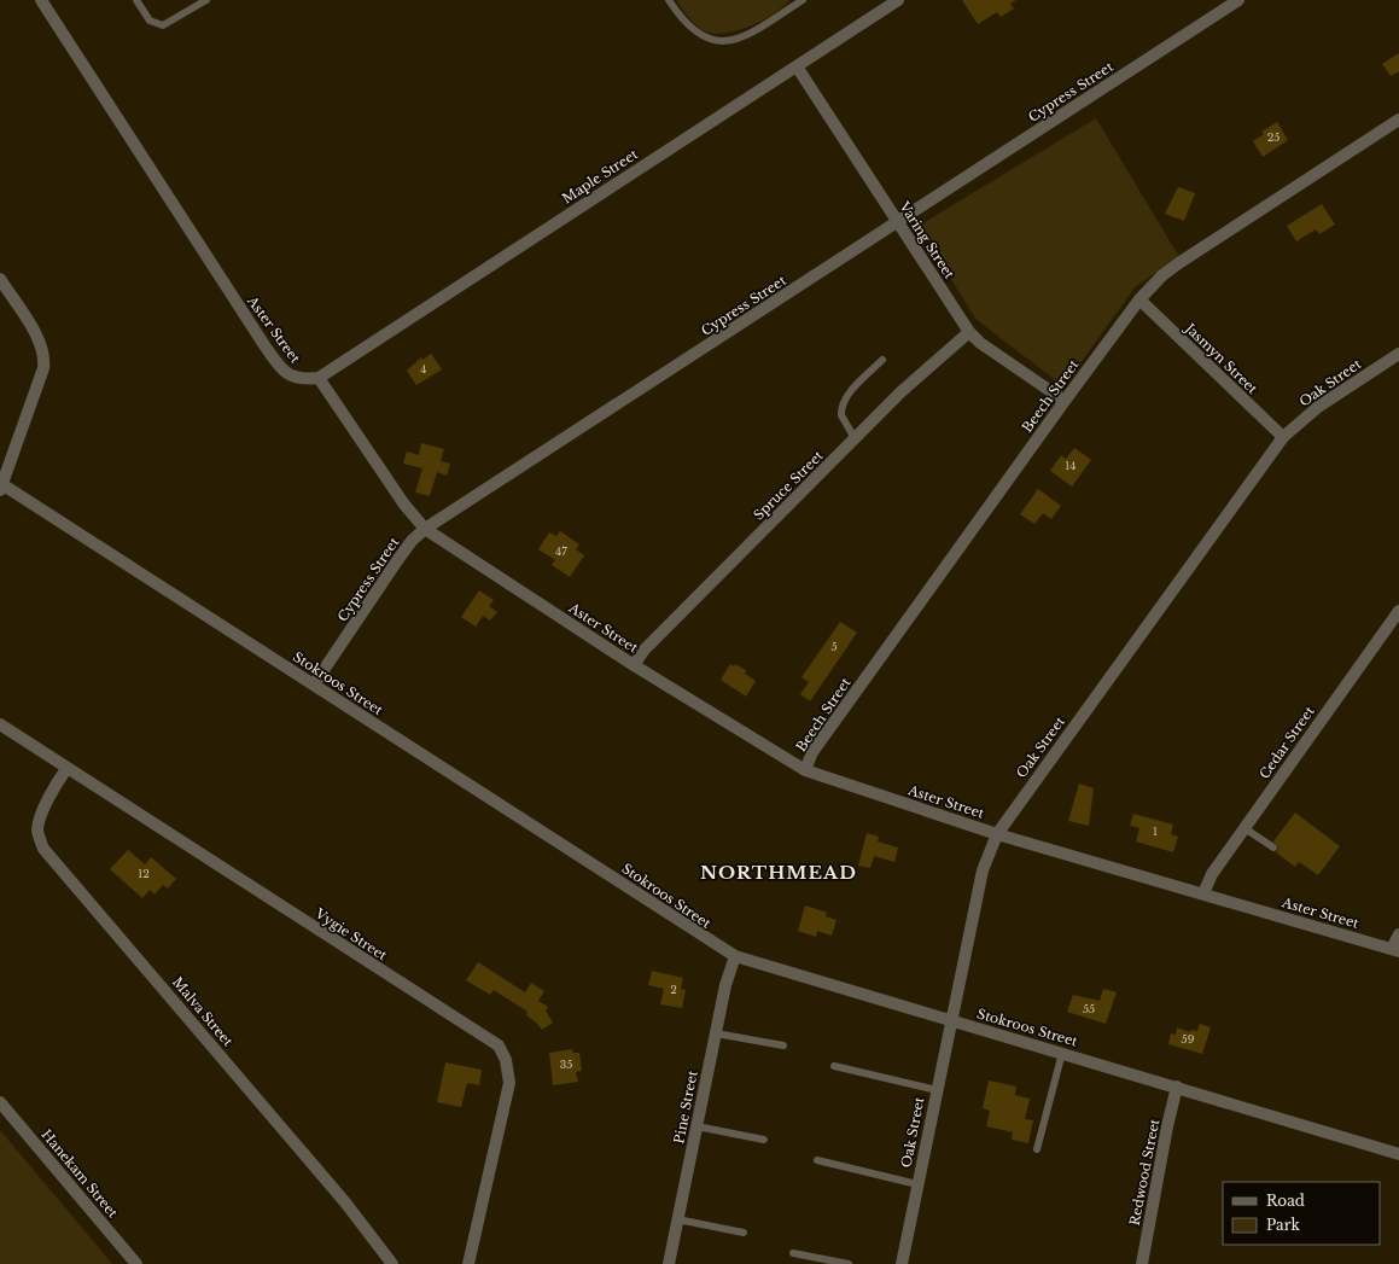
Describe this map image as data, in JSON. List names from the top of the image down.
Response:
{
  "streets": {
    "street": [
      "Cypress Street",
      "Maple Street",
      "Varing Street",
      "Aster Street",
      "Jasmyn Street",
      "Oak Street",
      "Beech Street",
      "Spruce Street",
      "Stokroos Street",
      "Cedar Street",
      "Vygie Street",
      "Malva Street",
      "Pine Street",
      "Redwood Street",
      "Hanekam Street"
    ]
  },
  "crossings": [
    ["Cypress Street", "Varing Street"],
    ["Cypress Street", "Aster Street"],
    ["Cypress Street", "Stokroos Street"],
    ["Maple Street", "Varing Street"],
    ["Maple Street", "Aster Street"],
    ["Varing Street", "Beech Street"],
    ["Varing Street", "Spruce Street"],
    ["Aster Street", "Oak Street"],
    ["Aster Street", "Beech Street"],
    ["Aster Street", "Spruce Street"],
    ["Aster Street", "Cedar Street"],
    ["Jasmyn Street", "Oak Street"],
    ["Jasmyn Street", "Beech Street"],
    ["Oak Street", "Stokroos Street"],
    ["Stokroos Street", "Pine Street"],
    ["Stokroos Street", "Redwood Street"],
    ["Vygie Street", "Malva Street"]
  ],
  "districts": ["NORTHMEAD"],
  "house_numbers": [
    "25",
    "4",
    "14",
    "47",
    "5",
    "1",
    "12",
    "2",
    "55",
    "59",
    "35"
  ],
  "legend": ["Road", "Park"]
}
